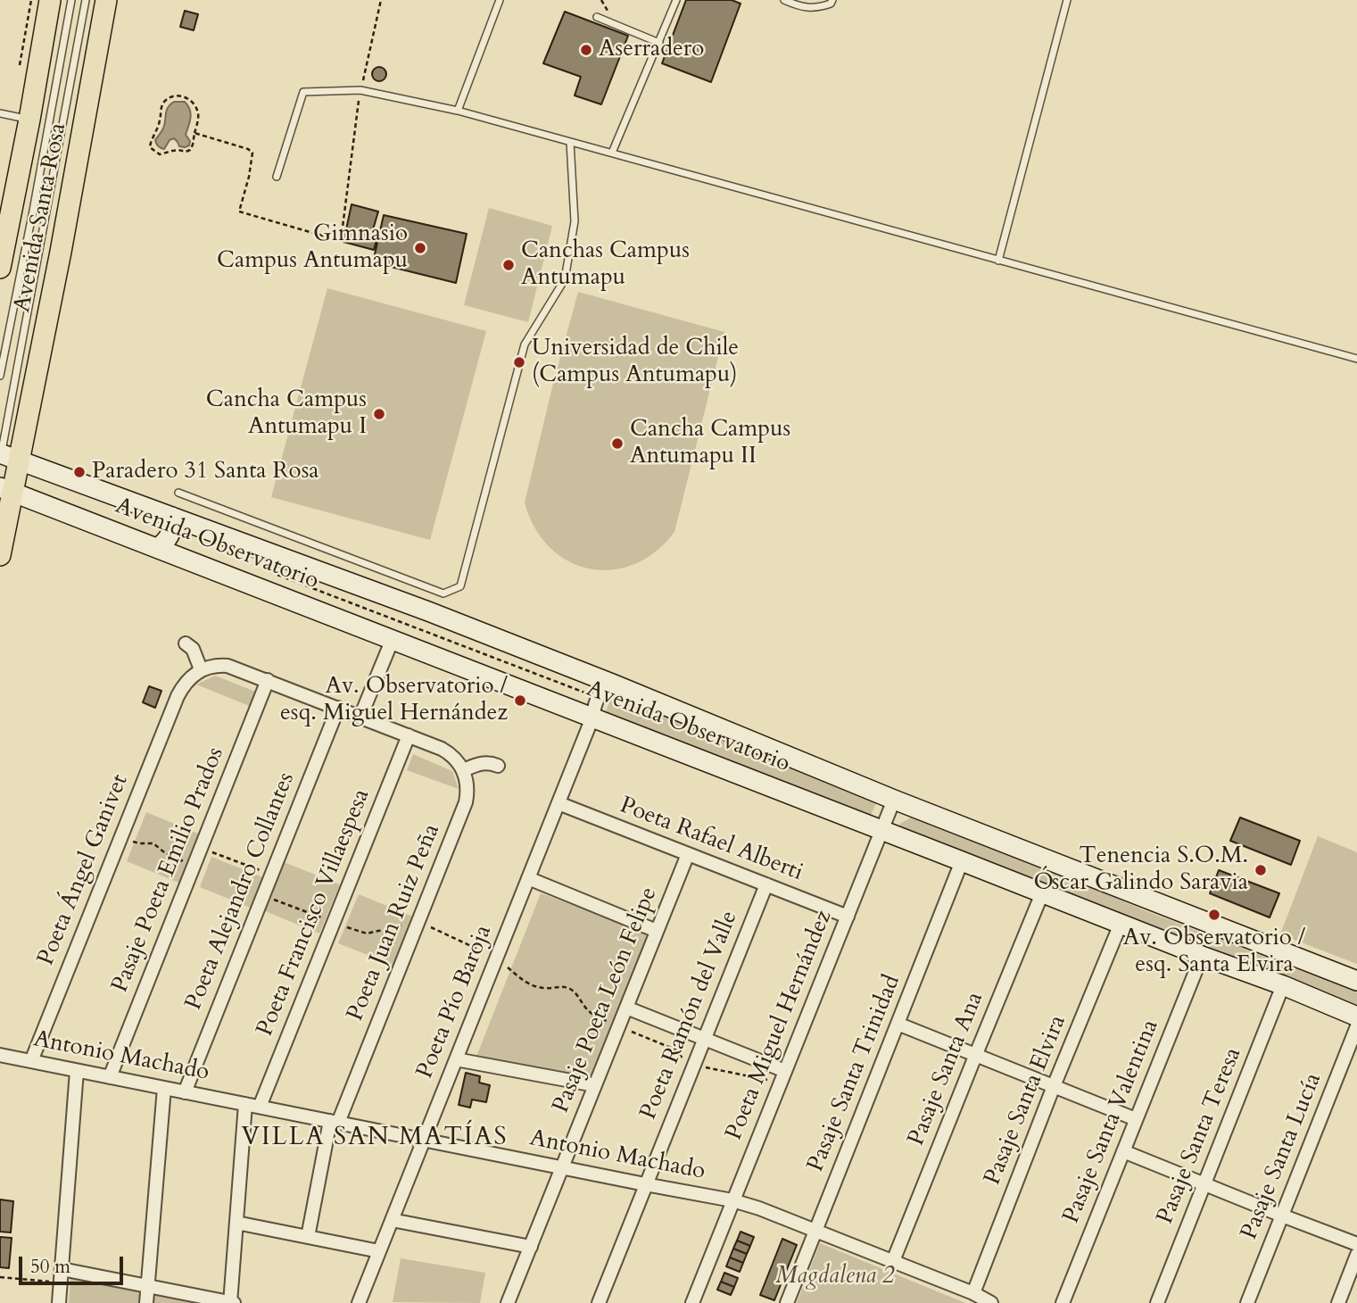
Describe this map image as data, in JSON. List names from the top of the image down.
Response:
{
  "streets": {
    "main road": ["Avenida Santa Rosa", "Avenida Observatorio"],
    "street": [
      "Poeta Rafael Alberti",
      "Poeta Ángel Ganivet",
      "Pasaje Poeta Emilio Prados",
      "Poeta Alejandro Collantes",
      "Poeta Francisco Villaespesa",
      "Poeta Juan Ruiz Peña",
      "Pasaje Poeta León Felipe",
      "Poeta Pío Baroja",
      "Poeta Ramón del Valle",
      "Poeta Miguel Hernández",
      "Antonio Machado",
      "Pasaje Santa Ana",
      "Pasaje Santa Trinidad",
      "Pasaje Santa Elvira",
      "Pasaje Santa Valentina",
      "Pasaje Santa Teresa",
      "Pasaje Santa Lucía"
    ]
  },
  "crossings": [
    ["Avenida Santa Rosa", "Avenida Observatorio"],
    ["Avenida Observatorio", "Poeta Pío Baroja"],
    ["Avenida Observatorio", "Poeta Miguel Hernández"],
    ["Avenida Observatorio", "Pasaje Santa Ana"],
    ["Avenida Observatorio", "Pasaje Santa Trinidad"],
    ["Avenida Observatorio", "Pasaje Santa Elvira"],
    ["Avenida Observatorio", "Pasaje Santa Valentina"],
    ["Avenida Observatorio", "Pasaje Santa Teresa"],
    ["Poeta Rafael Alberti", "Pasaje Poeta León Felipe"],
    ["Poeta Rafael Alberti", "Poeta Pío Baroja"],
    ["Poeta Rafael Alberti", "Poeta Ramón del Valle"],
    ["Poeta Rafael Alberti", "Poeta Miguel Hernández"],
    ["Poeta Ángel Ganivet", "Antonio Machado"],
    ["Pasaje Poeta Emilio Prados", "Antonio Machado"],
    ["Poeta Alejandro Collantes", "Antonio Machado"],
    ["Poeta Francisco Villaespesa", "Antonio Machado"],
    ["Poeta Juan Ruiz Peña", "Antonio Machado"],
    ["Pasaje Poeta León Felipe", "Antonio Machado"],
    ["Poeta Pío Baroja", "Antonio Machado"],
    ["Poeta Ramón del Valle", "Antonio Machado"],
    ["Poeta Miguel Hernández", "Antonio Machado"],
    ["Antonio Machado", "Pasaje Santa Ana"],
    ["Antonio Machado", "Pasaje Santa Trinidad"],
    ["Antonio Machado", "Pasaje Santa Elvira"]
  ],
  "districts": ["VILLA SAN MATÍAS"],
  "parks": ["Magdalena 2"],
  "places": [
    "Aserradero",
    "Gimnasio Campus Antumapu",
    "Canchas Campus Antumapu",
    "Universidad de Chile (Campus Antumapu)",
    "Cancha Campus Antumapu I",
    "Cancha Campus Antumapu II",
    "Paradero 31 Santa Rosa",
    "Av. Observatorio / esq. Miguel Hernández",
    "Tenencia S.O.M. Óscar Galindo Saravia",
    "Av. Observatorio / esq. Santa Elvira"
  ],
  "scale_bar": "50 m"
}
